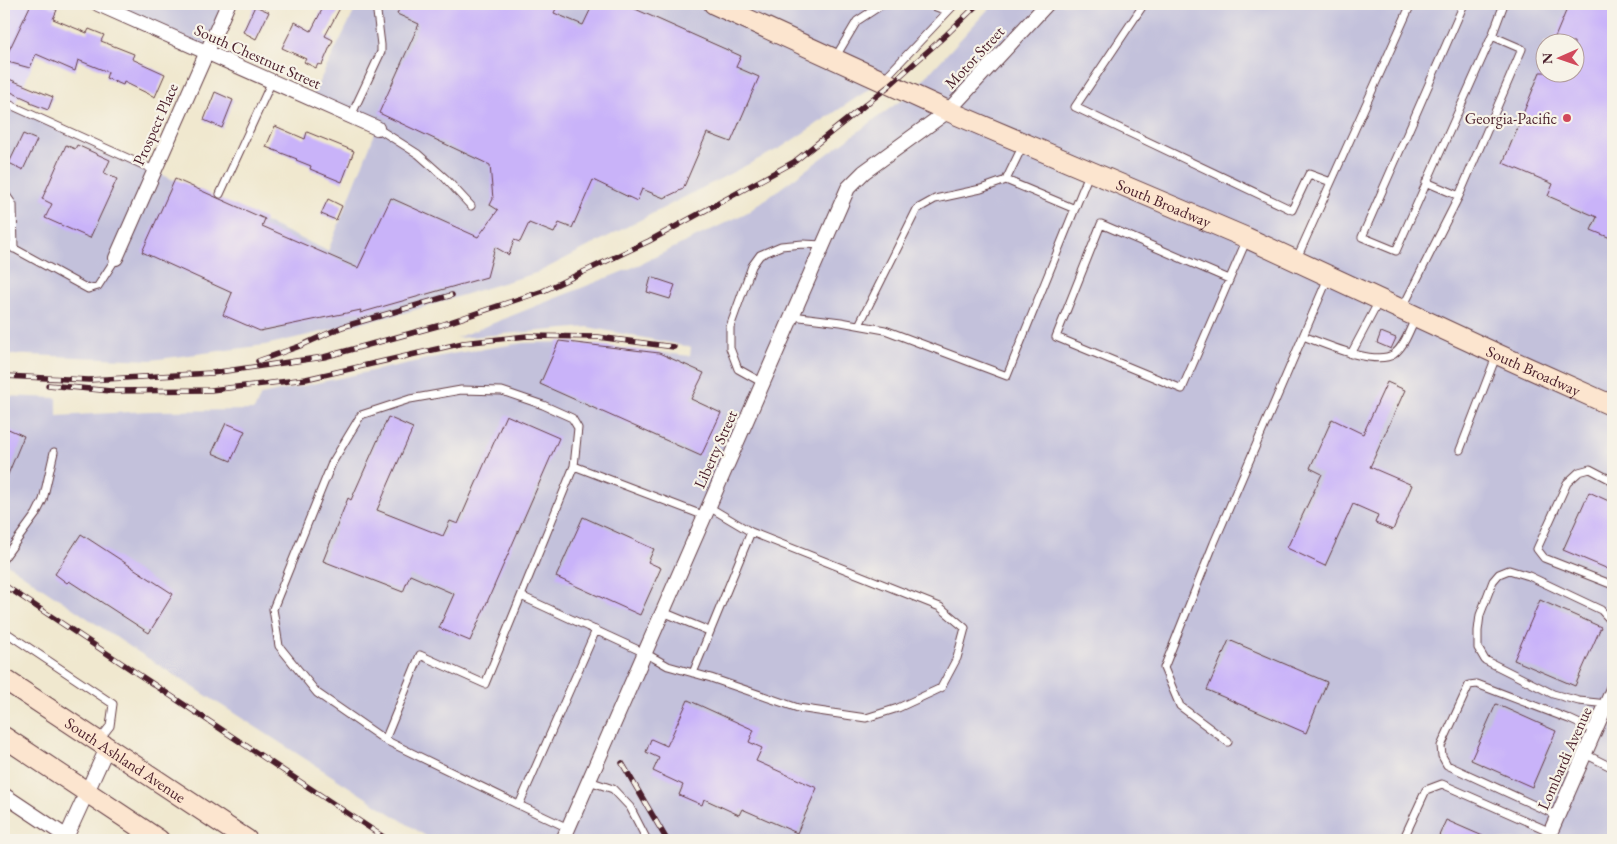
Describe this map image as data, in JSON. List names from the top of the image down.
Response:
{
  "streets": {
    "street": [
      "South Chestnut Street",
      "Motor Street",
      "Prospect Place",
      "South Broadway",
      "Liberty Street",
      "Lombardi Avenue",
      "South Ashland Avenue"
    ]
  },
  "crossings": [
    ["South Chestnut Street", "Prospect Place"],
    ["Motor Street", "South Broadway"],
    ["Motor Street", "Liberty Street"],
    ["South Broadway", "Liberty Street"]
  ],
  "places": ["Georgia-Pacific"],
  "north": "left"
}
